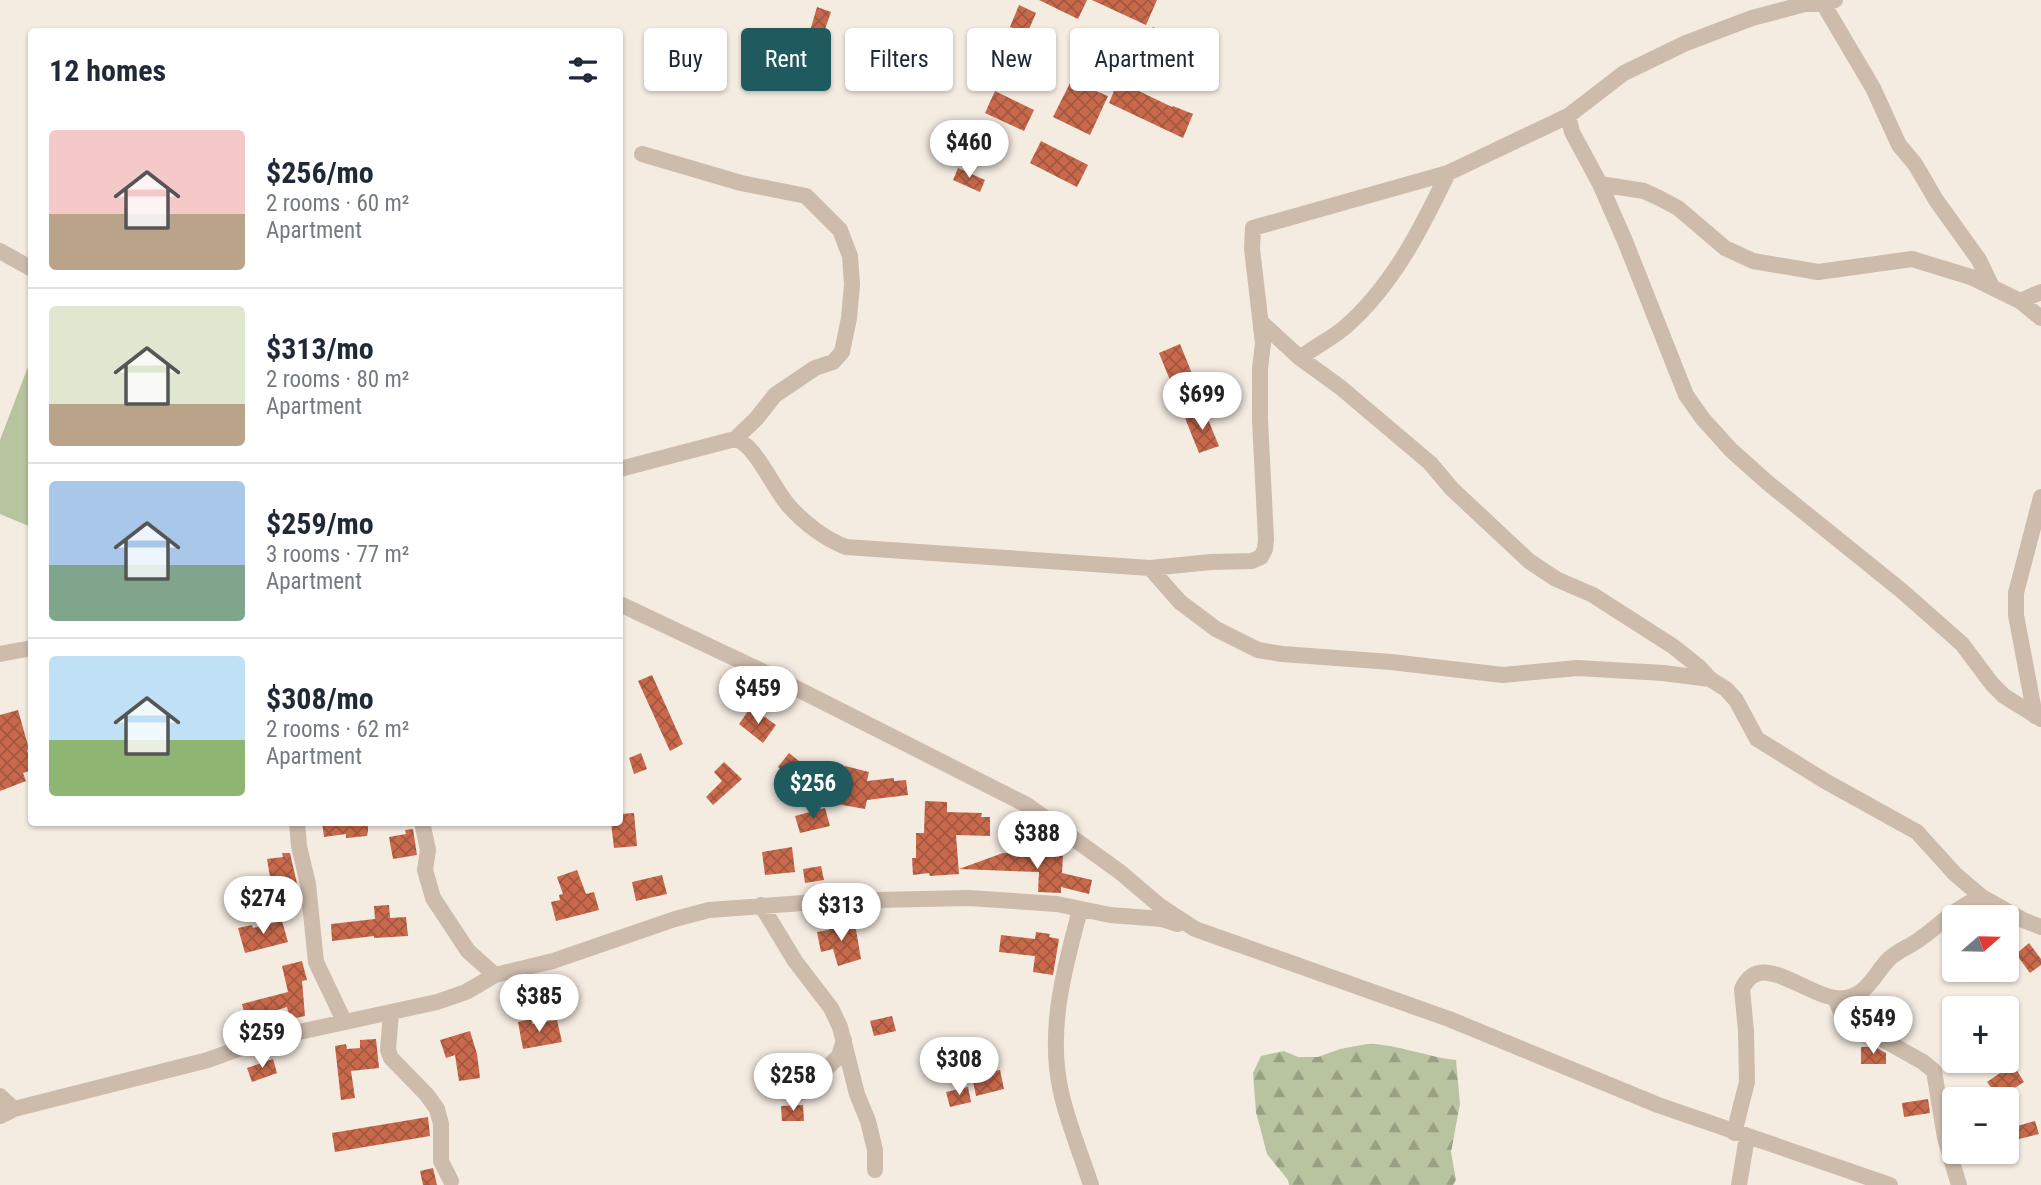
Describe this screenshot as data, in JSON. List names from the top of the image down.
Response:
{
  "north": "right",
  "page": {
    "chip": [
      "Buy",
      "Rent",
      "Filters",
      "New",
      "Apartment"
    ],
    "heading": "12 homes",
    "list": [
      {
        "name": "$256/mo",
        "note": "2 rooms · 60 m² · Apartment"
      },
      {
        "name": "$313/mo",
        "note": "2 rooms · 80 m² · Apartment"
      },
      {
        "name": "$259/mo",
        "note": "3 rooms · 77 m² · Apartment"
      },
      {
        "name": "$308/mo",
        "note": "2 rooms · 62 m² · Apartment"
      }
    ],
    "price": [
      "$460",
      "$699",
      "$459",
      "$256",
      "$388",
      "$274",
      "$313",
      "$385",
      "$549",
      "$259",
      "$308",
      "$258"
    ],
    "map_buttons": ["+", "−"]
  }
}
